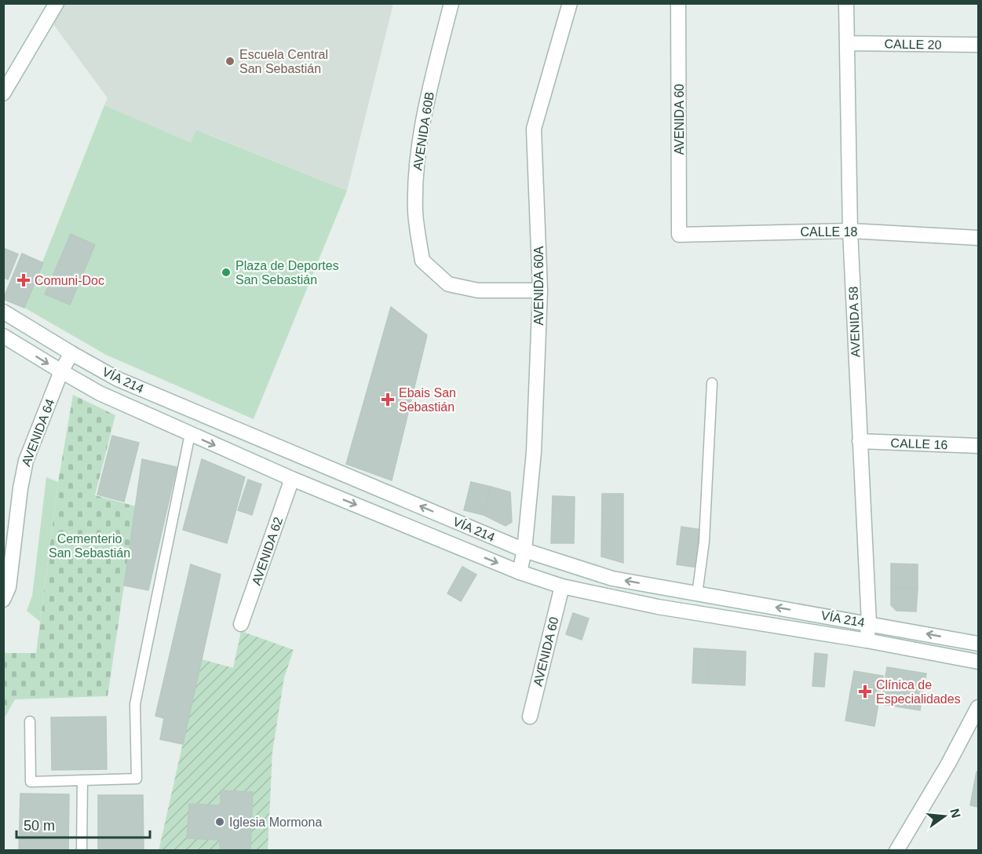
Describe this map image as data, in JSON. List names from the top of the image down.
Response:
{
  "streets": {
    "street": [
      "CALLE 20",
      "AVENIDA 60",
      "AVENIDA 60B",
      "CALLE 18",
      "AVENIDA 60A",
      "AVENIDA 58",
      "VÍA 214",
      "AVENIDA 64",
      "CALLE 16",
      "AVENIDA 62"
    ]
  },
  "crossings": [
    ["CALLE 20", "AVENIDA 58"],
    ["AVENIDA 60", "CALLE 18"],
    ["AVENIDA 60", "VÍA 214"],
    ["AVENIDA 60B", "AVENIDA 60A"],
    ["CALLE 18", "AVENIDA 58"],
    ["AVENIDA 60A", "VÍA 214"],
    ["AVENIDA 58", "VÍA 214"],
    ["AVENIDA 58", "CALLE 16"],
    ["VÍA 214", "AVENIDA 64"],
    ["VÍA 214", "AVENIDA 62"]
  ],
  "parks": ["Cementerio San Sebastián"],
  "places": {
    "other": ["Escuela Central San Sebastián", "Plaza de Deportes San Sebastián", "Iglesia Mormona"],
    "health": ["Comuni-Doc", "Ebais San Sebastián", "Clínica de Especialidades"]
  },
  "scale_bar": "50 m",
  "north": "right"
}
